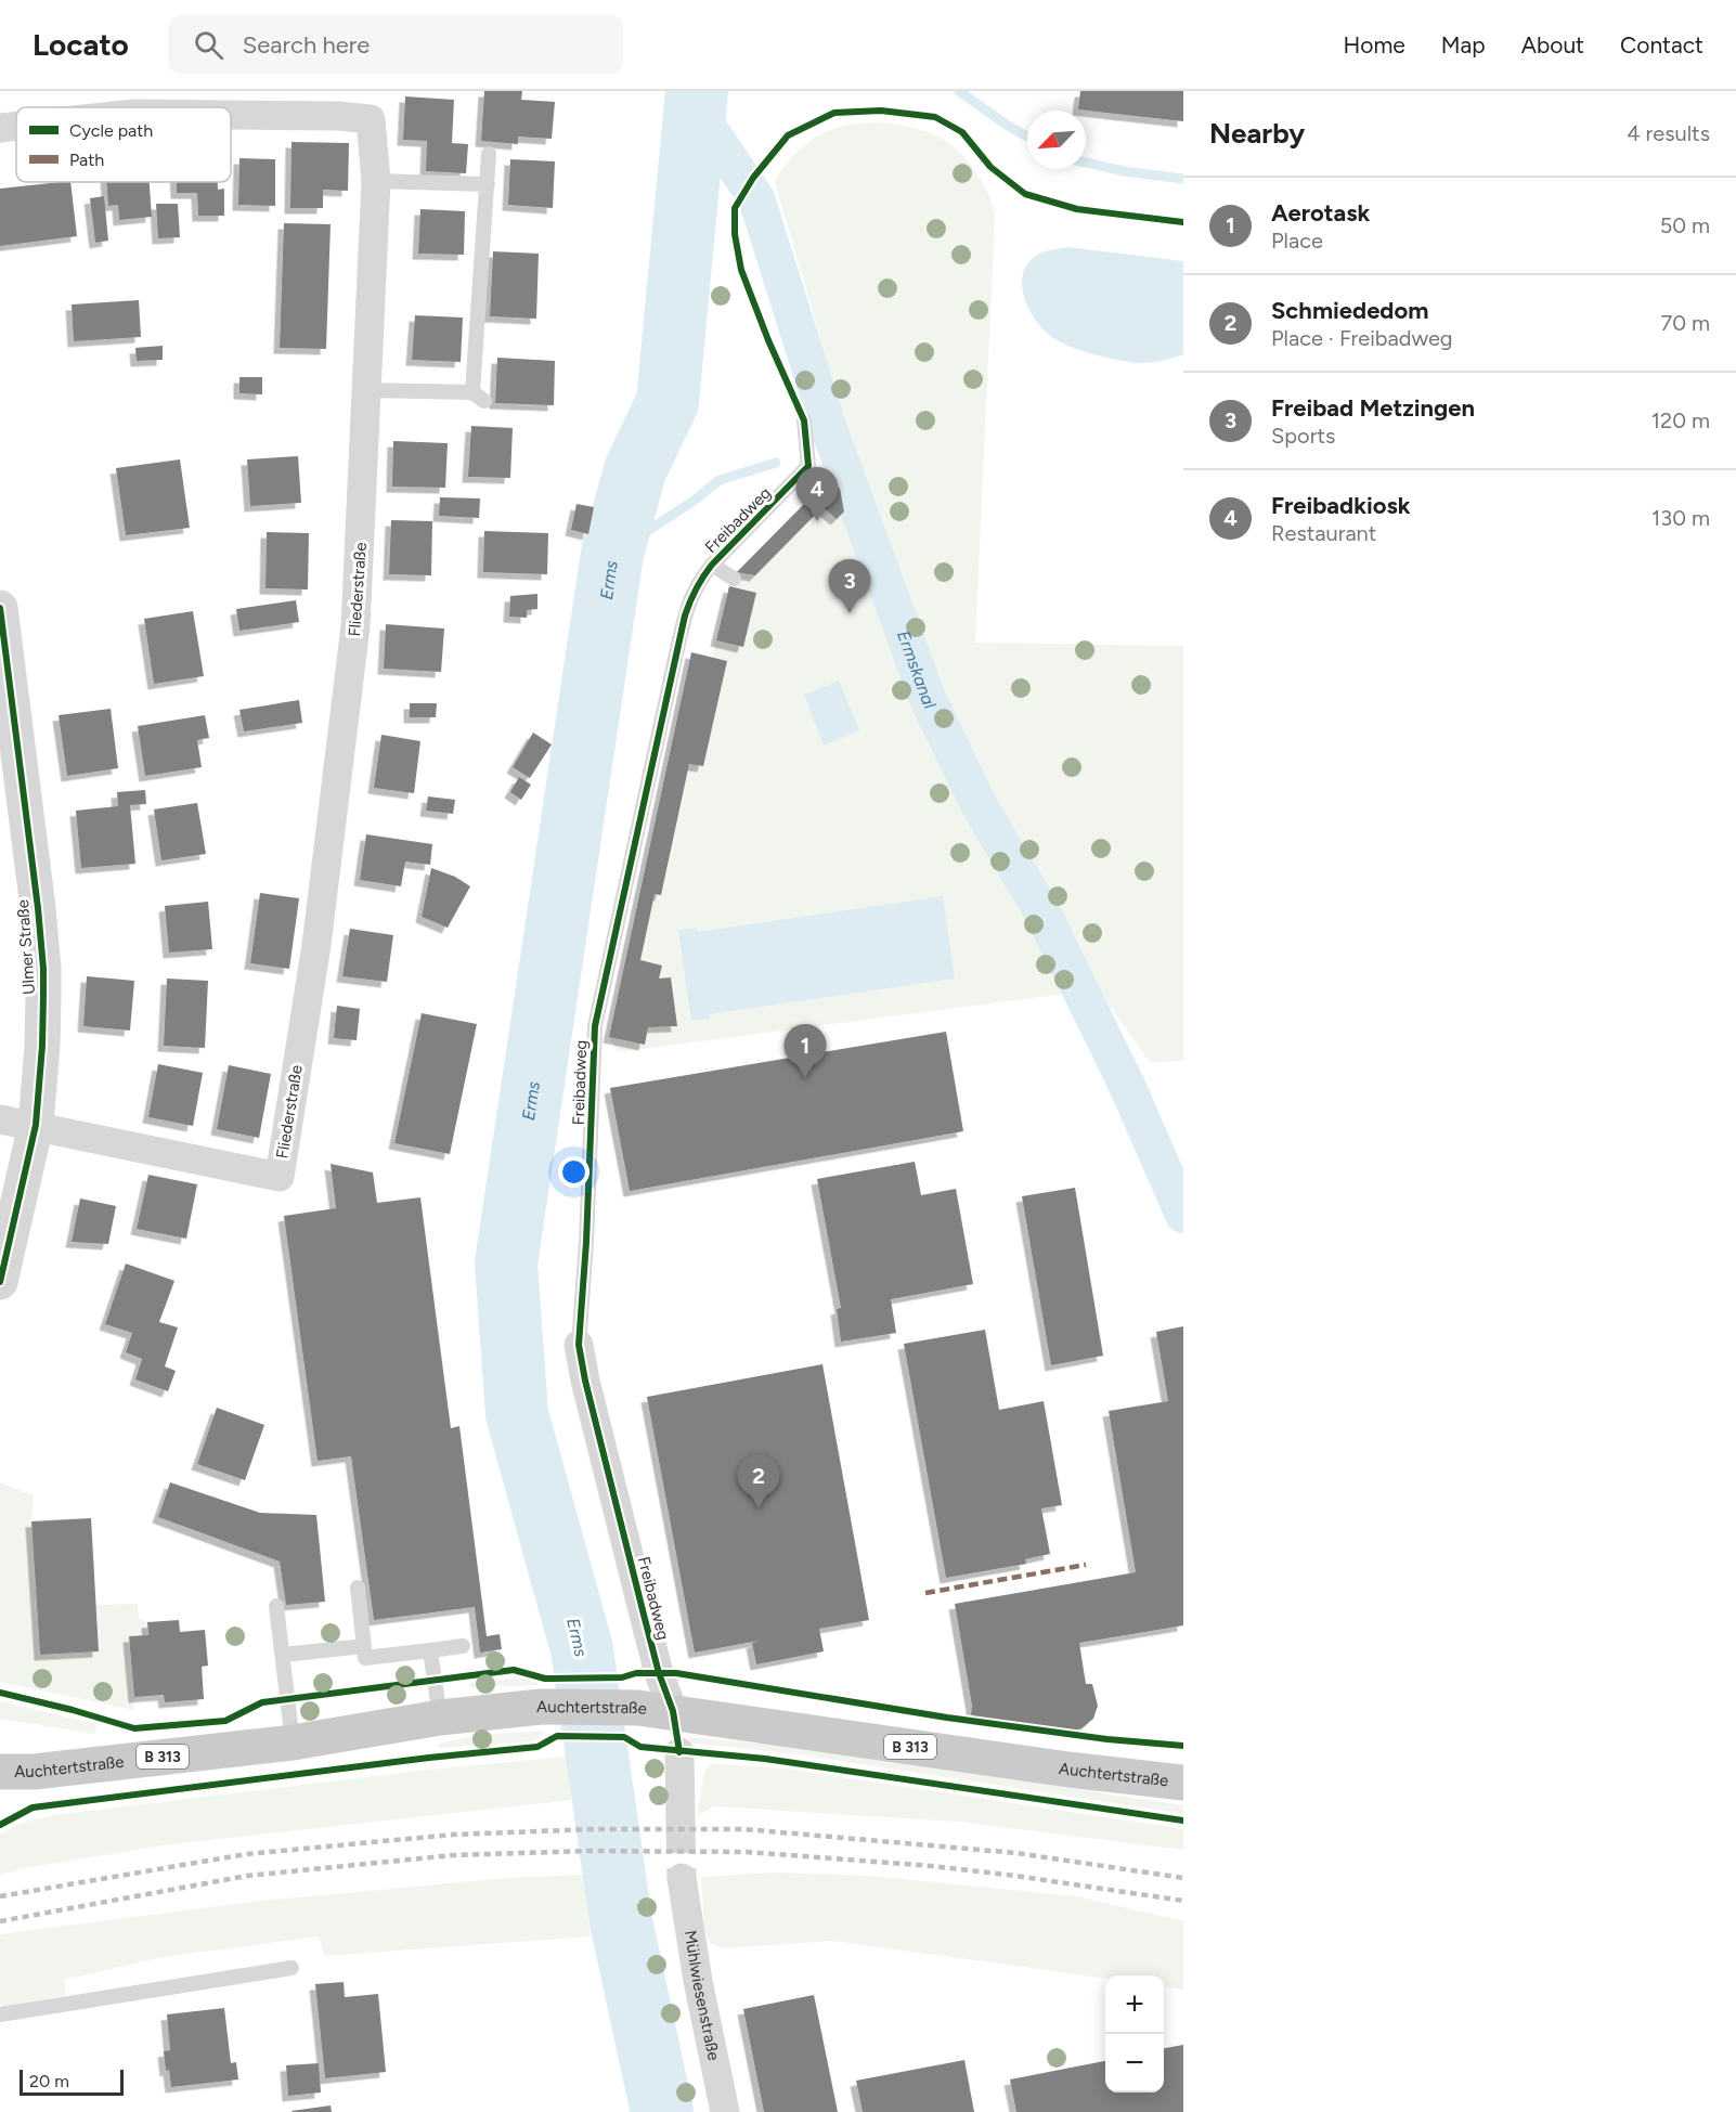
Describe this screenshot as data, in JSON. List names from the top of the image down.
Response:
{
  "streets": {
    "main road": ["Auchtertstraße", "B 313"],
    "street": [
      "Freibadweg",
      "Fliederstraße",
      "Ulmer Straße",
      "Mühlwiesenstraße"
    ]
  },
  "crossings": [
    ["Freibadweg", "Auchtertstraße"],
    ["Fliederstraße", "Ulmer Straße"]
  ],
  "water": ["Erms", "Ermskanal"],
  "legend": ["Cycle path", "Path"],
  "scale_bar": "20 m",
  "north": "bottom left",
  "page": {
    "header": "Locato",
    "search": "Search here",
    "nav": [
      "Home",
      "Map",
      "About",
      "Contact"
    ],
    "heading": ["Nearby", "4 results"],
    "list": [
      {
        "mark": "1",
        "name": "Aerotask",
        "note": "Place",
        "value": "50 m"
      },
      {
        "mark": "2",
        "name": "Schmiededom",
        "note": "Place · Freibadweg",
        "value": "70 m"
      },
      {
        "mark": "3",
        "name": "Freibad Metzingen",
        "note": "Sports",
        "value": "120 m"
      },
      {
        "mark": "4",
        "name": "Freibadkiosk",
        "note": "Restaurant",
        "value": "130 m"
      }
    ],
    "pins": [
      "4",
      "3",
      "1",
      "2"
    ],
    "map_buttons": ["+", "−"],
    "scale": "20 m"
  }
}
